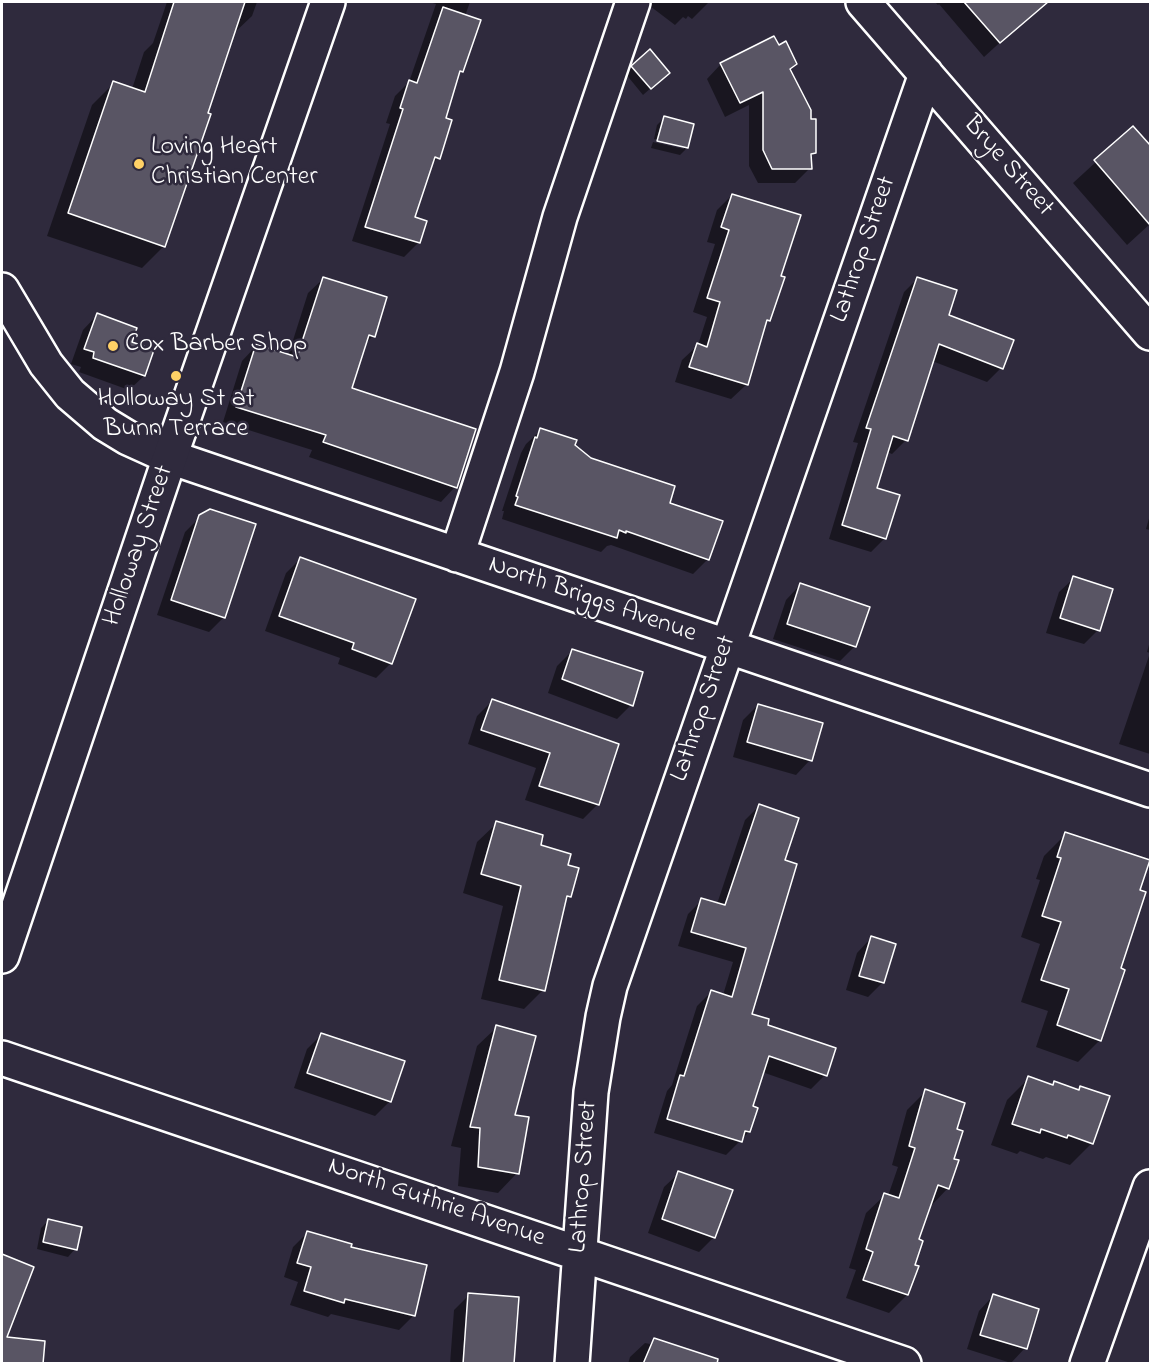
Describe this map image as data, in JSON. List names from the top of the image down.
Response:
{
  "streets": {
    "street": [
      "Brye Street",
      "Lathrop Street",
      "Holloway Street",
      "North Briggs Avenue",
      "North Guthrie Avenue"
    ]
  },
  "crossings": [
    ["Brye Street", "Lathrop Street"],
    ["Lathrop Street", "North Briggs Avenue"],
    ["Lathrop Street", "North Guthrie Avenue"],
    ["Holloway Street", "North Briggs Avenue"]
  ],
  "places": ["Loving Heart Christian Center", "Cox Barber Shop", "Holloway St at Bunn Terrace"]
}
